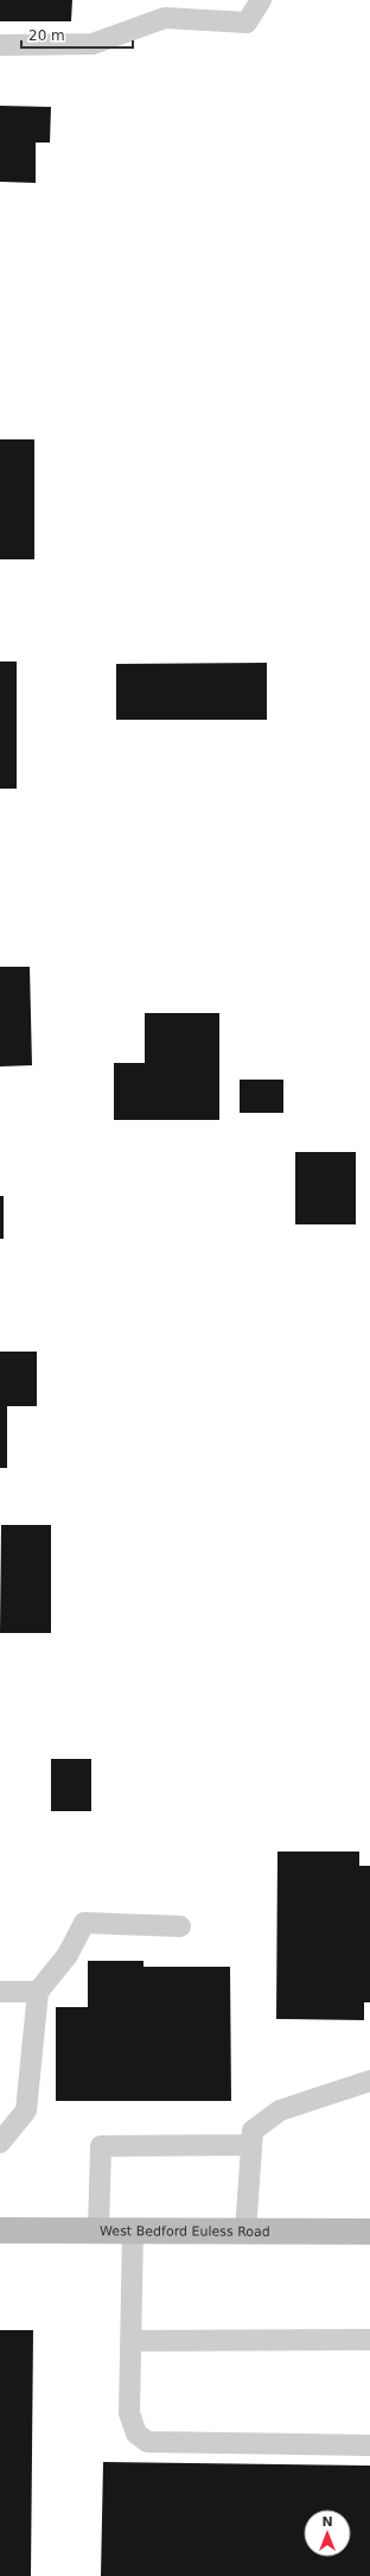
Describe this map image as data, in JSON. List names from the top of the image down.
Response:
{
  "streets": {
    "main road": ["West Bedford Euless Road"]
  },
  "scale_bar": "20 m",
  "north": "top"
}
